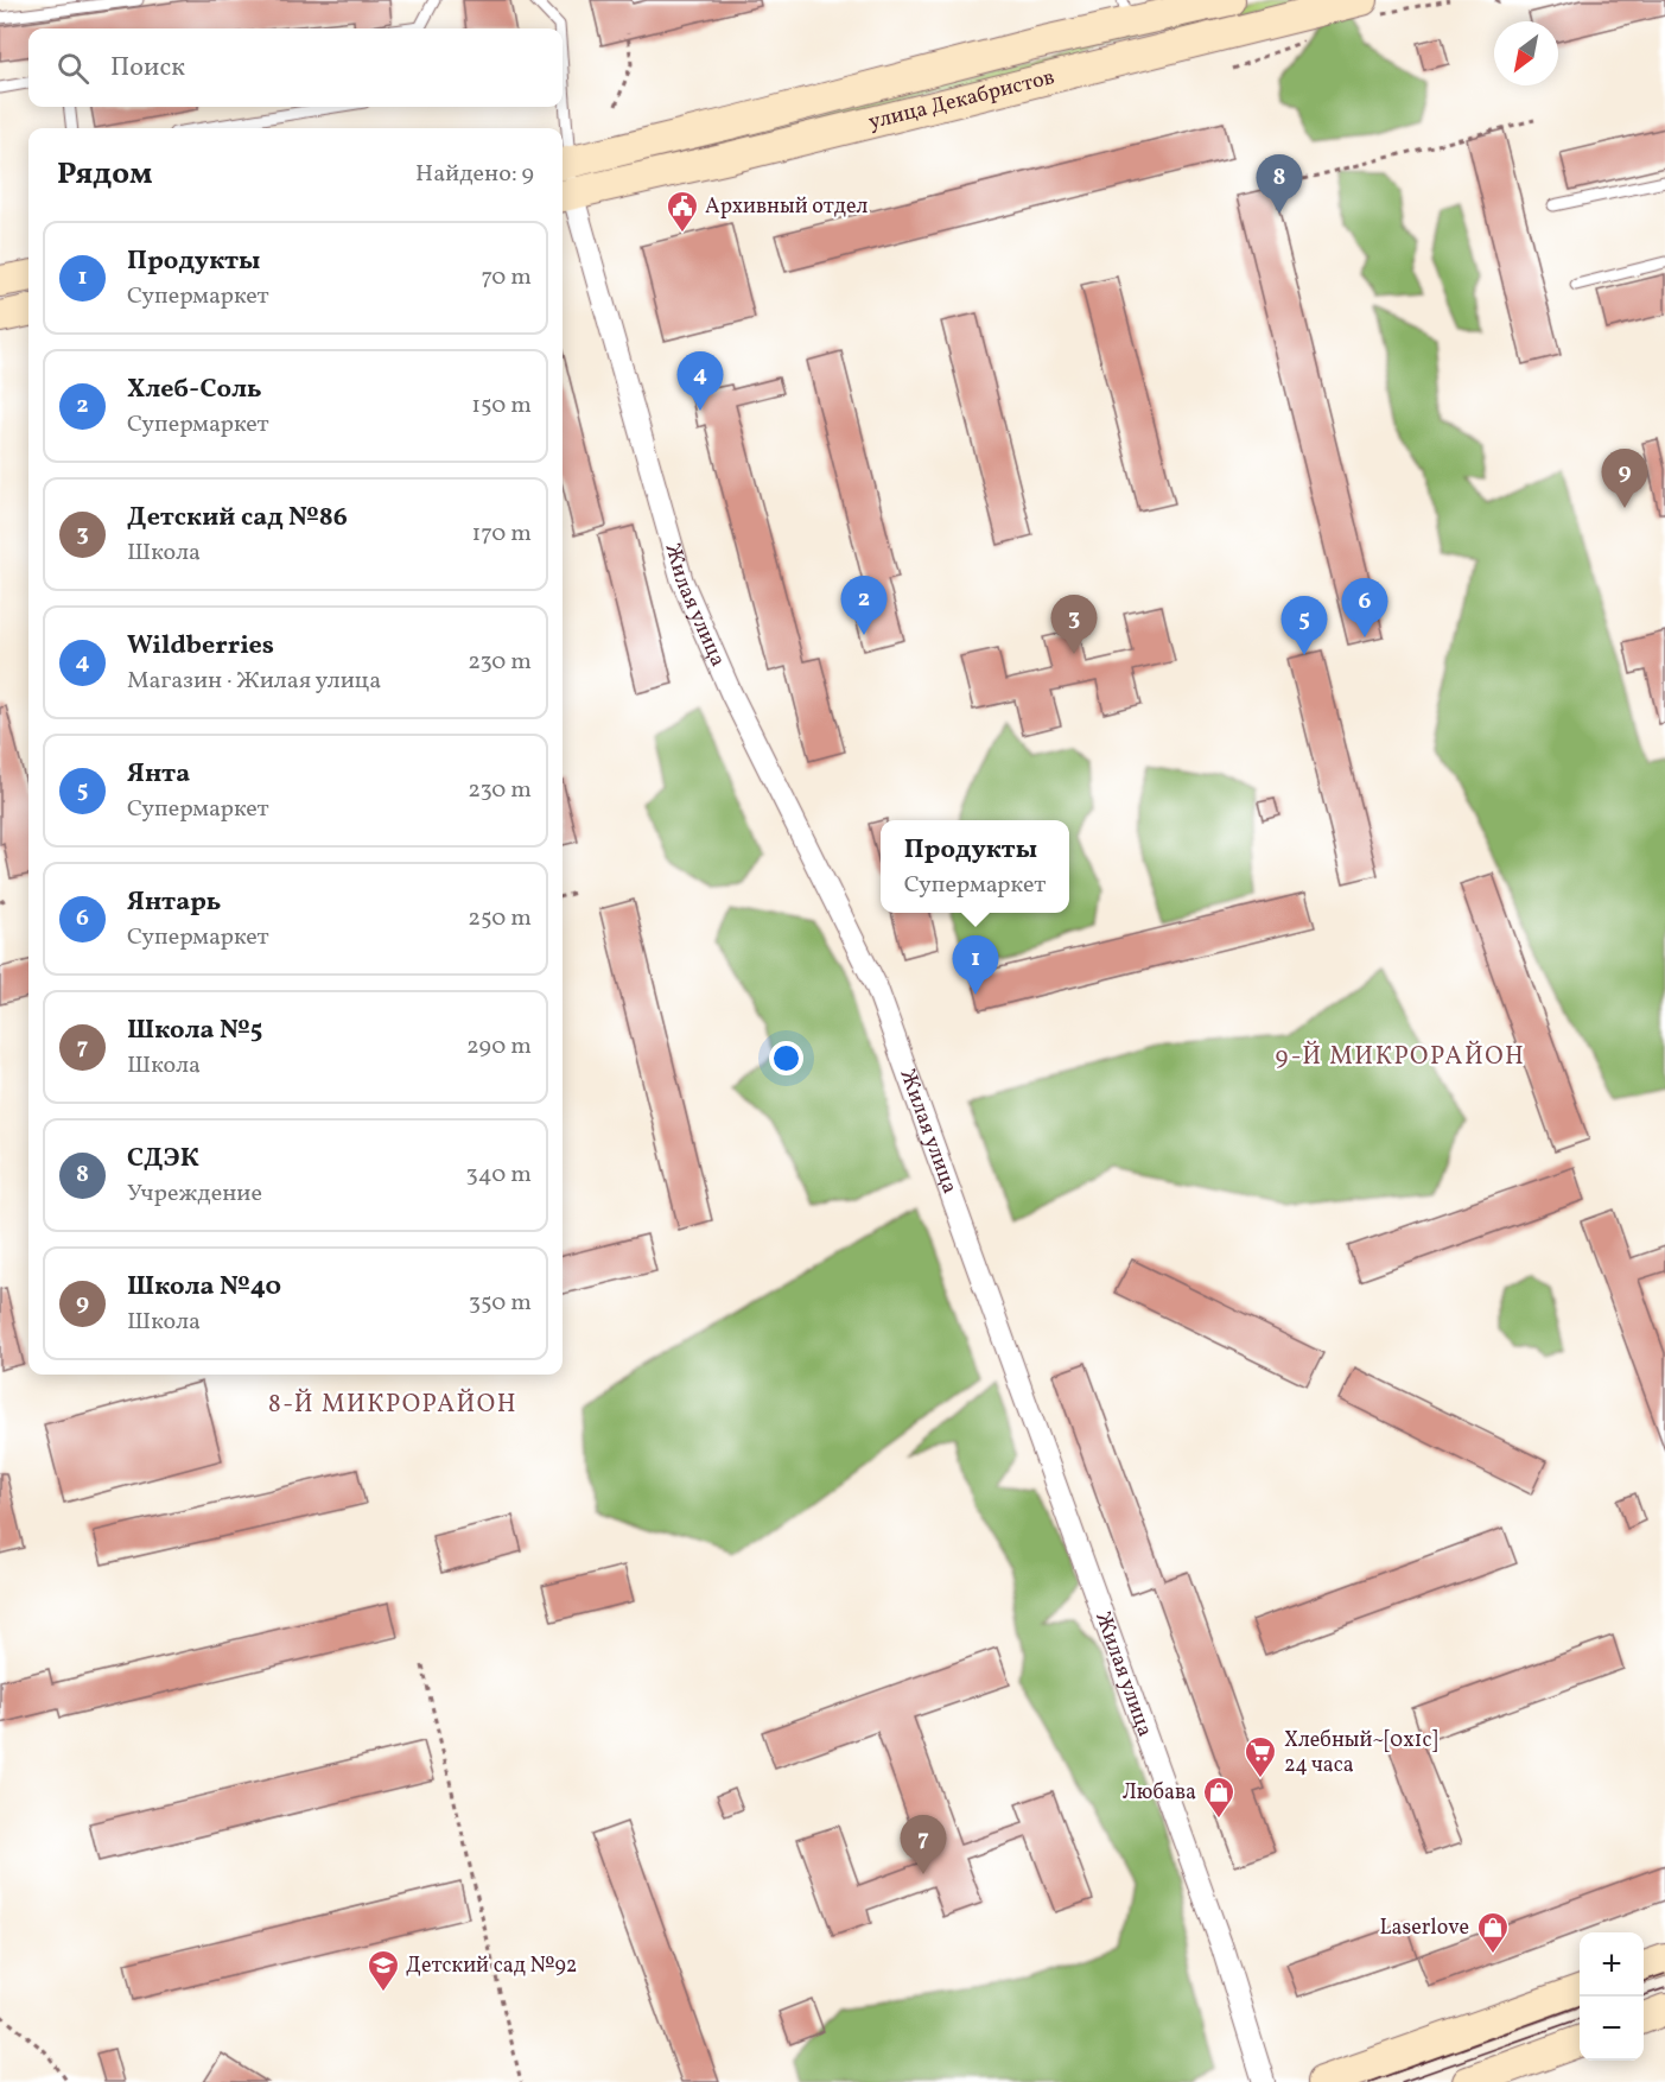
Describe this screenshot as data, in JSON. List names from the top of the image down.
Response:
{
  "streets": {
    "street": ["улица Декабристов", "Жилая улица"]
  },
  "crossings": [
    ["улица Декабристов", "Жилая улица"]
  ],
  "districts": ["9-Й МИКРОРАЙОН", "8-Й МИКРОРАЙОН"],
  "places": {
    "public building": ["Архивный отдел"],
    "supermarket": ["Хлебный~[0x1c] 24 часа"],
    "shop": ["Любава", "Laserlove"],
    "school or university": ["Детский сад №92"]
  },
  "north": "bottom left",
  "page": {
    "search": "Поиск",
    "heading": ["Рядом", "Найдено: 9"],
    "pins": [
      "8",
      "4",
      "9",
      "2",
      "6",
      "3",
      "5",
      "1",
      "7"
    ],
    "list": [
      {
        "mark": "1",
        "name": "Продукты",
        "note": "Супермаркет",
        "value": "70 m"
      },
      {
        "mark": "2",
        "name": "Хлеб-Соль",
        "note": "Супермаркет",
        "value": "150 m"
      },
      {
        "mark": "3",
        "name": "Детский сад №86",
        "note": "Школа",
        "value": "170 m"
      },
      {
        "mark": "4",
        "name": "Wildberries",
        "note": "Магазин · Жилая улица",
        "value": "230 m"
      },
      {
        "mark": "5",
        "name": "Янта",
        "note": "Супермаркет",
        "value": "230 m"
      },
      {
        "mark": "6",
        "name": "Янтарь",
        "note": "Супермаркет",
        "value": "250 m"
      },
      {
        "mark": "7",
        "name": "Школа №5",
        "note": "Школа",
        "value": "290 m"
      },
      {
        "mark": "8",
        "name": "СДЭК",
        "note": "Учреждение",
        "value": "340 m"
      },
      {
        "mark": "9",
        "name": "Школа №40",
        "note": "Школа",
        "value": "350 m"
      }
    ],
    "popup": ["Продукты", "Супермаркет"],
    "map_buttons": ["+", "−"]
  }
}
